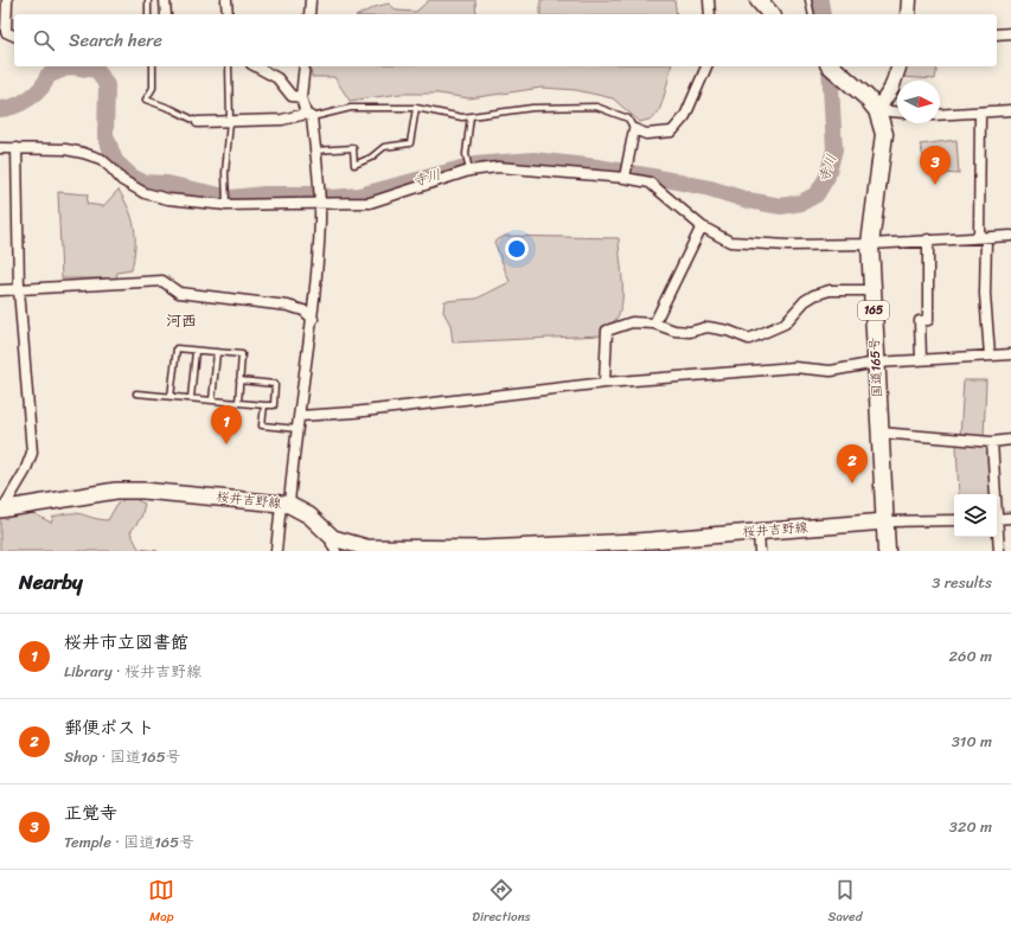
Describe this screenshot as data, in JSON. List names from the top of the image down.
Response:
{
  "streets": {
    "highway": ["165", "国道165号"],
    "main road": ["桜井吉野線"]
  },
  "crossings": [
    ["国道165号", "桜井吉野線"]
  ],
  "districts": ["河西"],
  "water": ["寺川"],
  "north": "right",
  "page": {
    "search": "Search here",
    "pins": ["3", "1", "2"],
    "heading": ["Nearby", "3 results"],
    "list": [
      {
        "mark": "1",
        "name": "桜井市立図書館",
        "note": "Library · 桜井吉野線",
        "value": "260 m"
      },
      {
        "mark": "2",
        "name": "郵便ポスト",
        "note": "Shop · 国道165号",
        "value": "310 m"
      },
      {
        "mark": "3",
        "name": "正覚寺",
        "note": "Temple · 国道165号",
        "value": "320 m"
      }
    ],
    "nav": ["Map", "Directions", "Saved"]
  }
}
